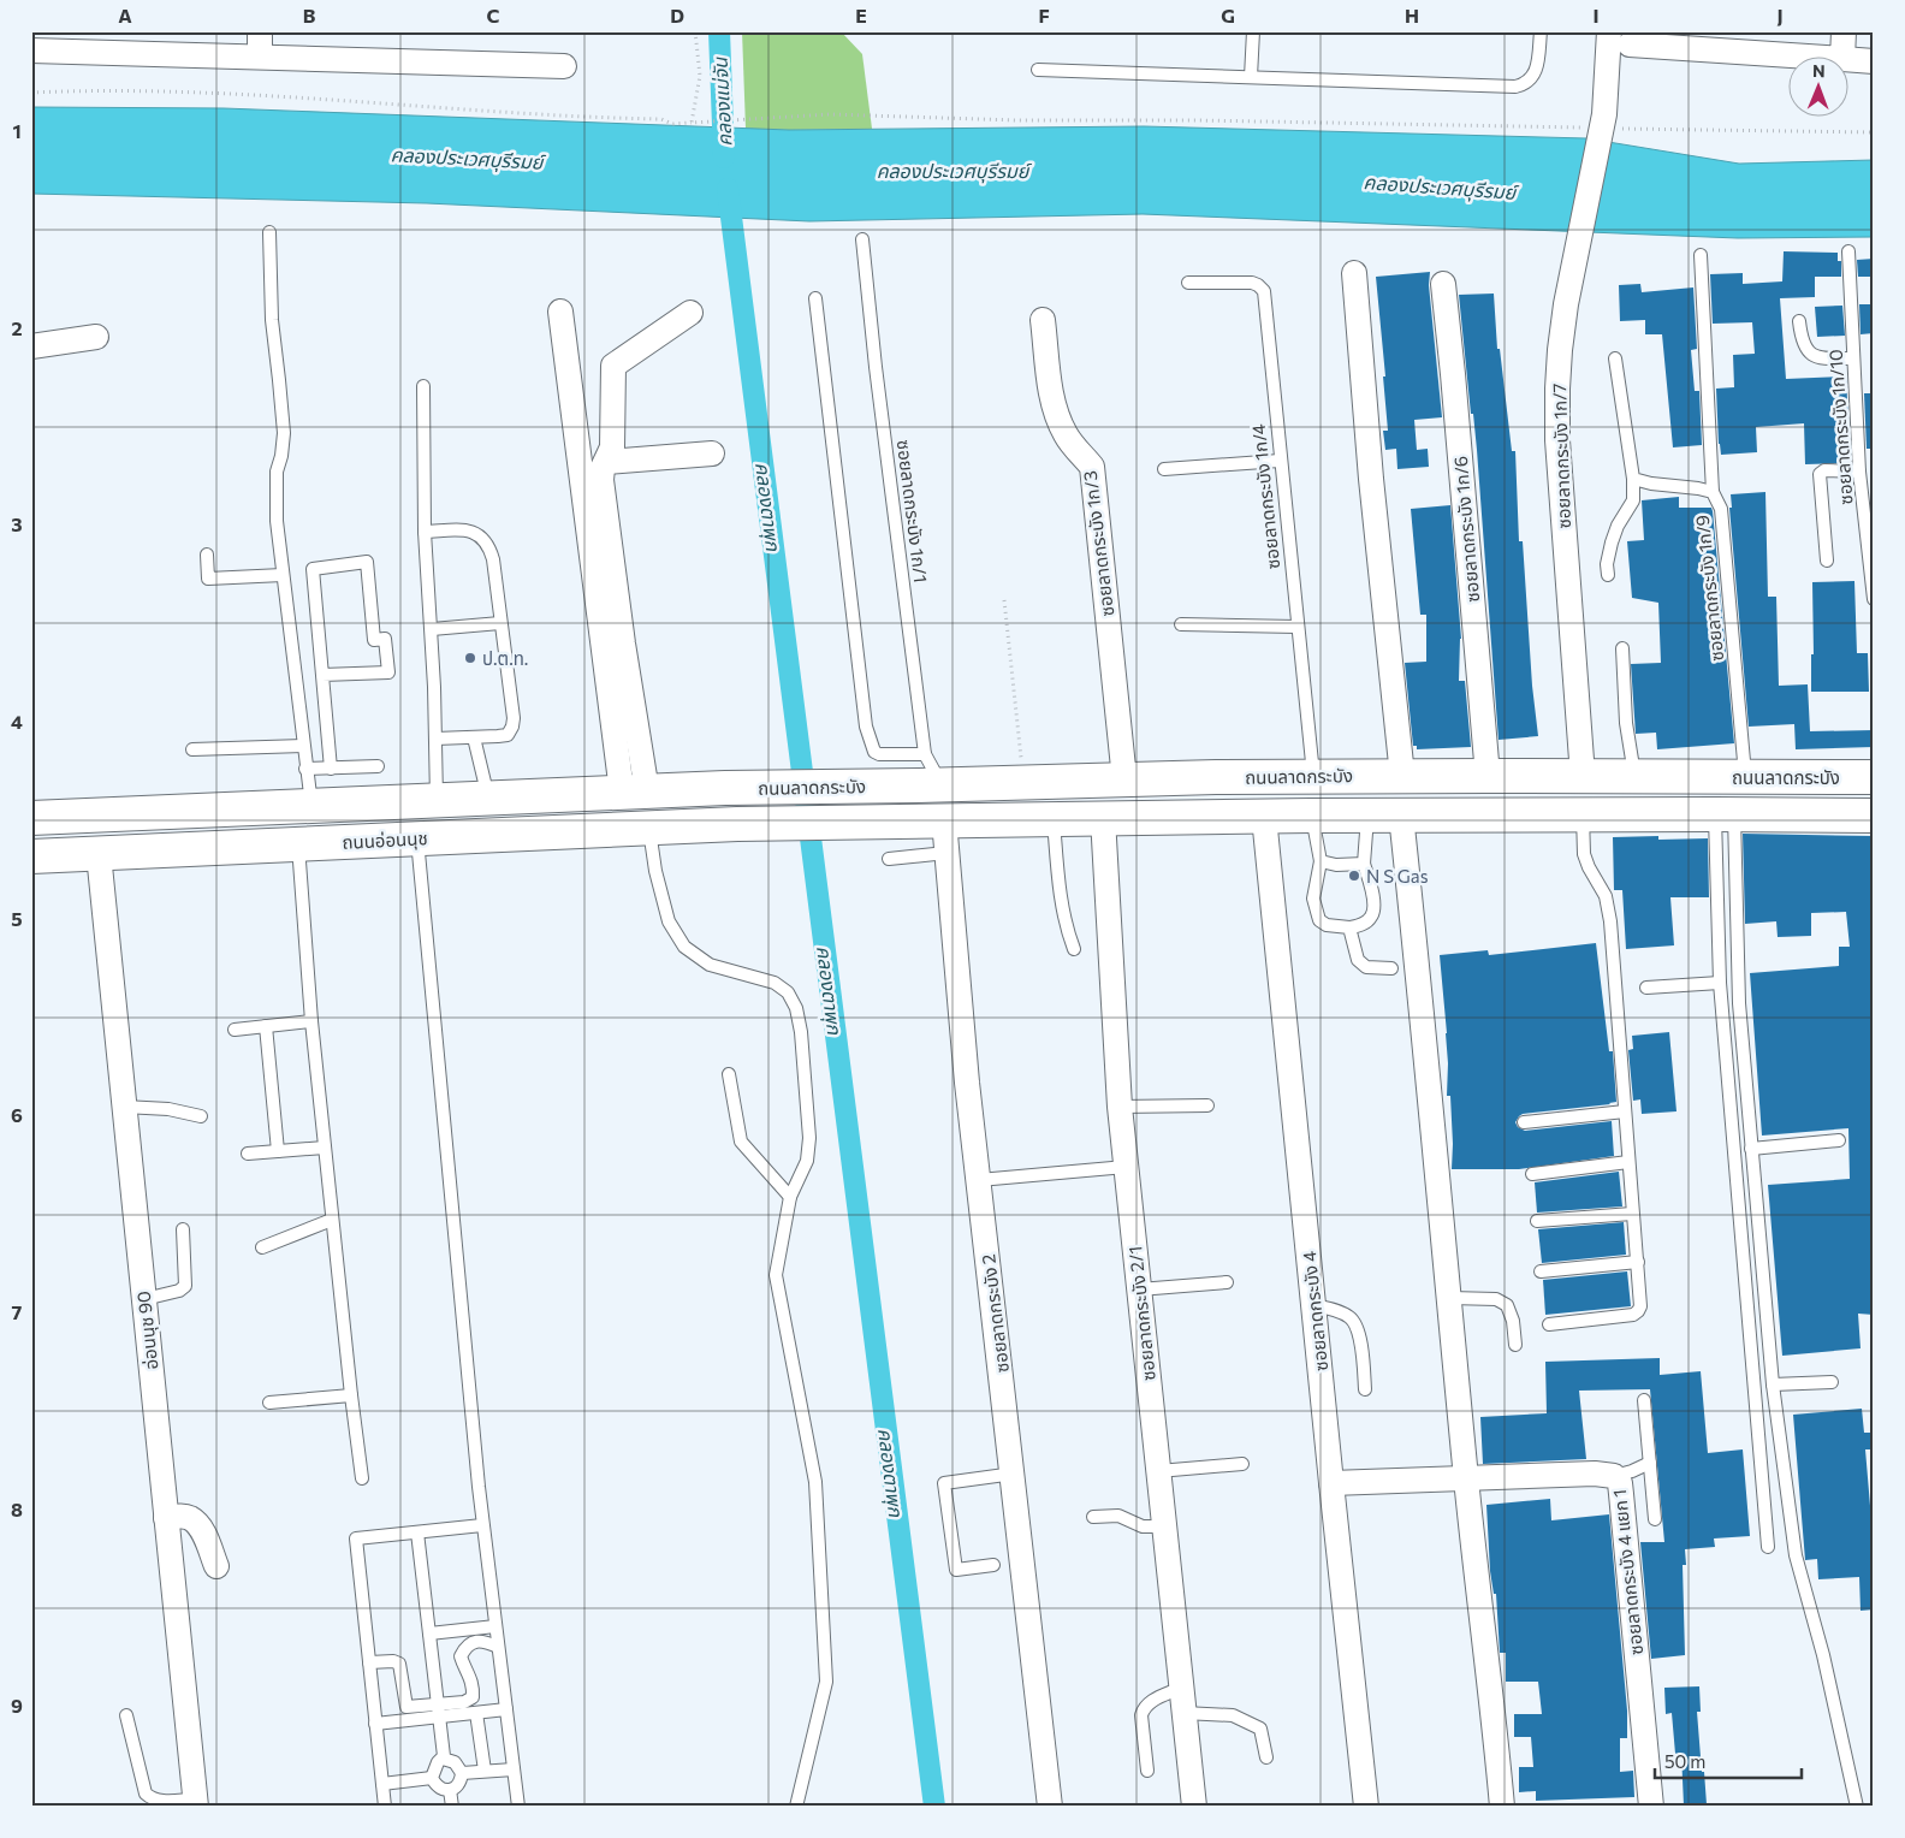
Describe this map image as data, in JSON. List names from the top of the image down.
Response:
{
  "streets": {
    "main road": ["ถนนลาดกระบัง", "ถนนอ่อนนุช"],
    "street": [
      "ซอยลาดกระบัง 1ก/7",
      "ซอยลาดกระบัง 1ก/6",
      "ซอยลาดกระบัง 1ก/3",
      "ซอยลาดกระบัง 4",
      "ซอยลาดกระบัง 2",
      "ซอยลาดกระบัง 2/1",
      "อ่อนนุช 90",
      "ซอยลาดกระบัง 4 แยก 1"
    ],
    "lane": [
      "ซอยลาดกระบัง 1ก/10",
      "ซอยลาดกระบัง 1ก/4",
      "ซอยลาดกระบัง 1ก/1",
      "ซอยลาดกระบัง 1ก/9"
    ]
  },
  "crossings": [
    ["ซอยลาดกระบัง 1ก/7", "ถนนลาดกระบัง"],
    ["ซอยลาดกระบัง 1ก/4", "ถนนลาดกระบัง"],
    ["ซอยลาดกระบัง 1ก/1", "ถนนลาดกระบัง"],
    ["ซอยลาดกระบัง 1ก/6", "ถนนลาดกระบัง"],
    ["ซอยลาดกระบัง 1ก/3", "ถนนลาดกระบัง"],
    ["ซอยลาดกระบัง 1ก/9", "ถนนลาดกระบัง"],
    ["ถนนลาดกระบัง", "ถนนอ่อนนุช"],
    ["ถนนลาดกระบัง", "ซอยลาดกระบัง 4"],
    ["ถนนลาดกระบัง", "ซอยลาดกระบัง 2"],
    ["ถนนลาดกระบัง", "ซอยลาดกระบัง 2/1"],
    ["ถนนอ่อนนุช", "อ่อนนุช 90"],
    ["ซอยลาดกระบัง 4", "ซอยลาดกระบัง 4 แยก 1"]
  ],
  "water": ["คลองแม่จัน", "คลองประเวศบุรีรมย์", "คลองตาพุก"],
  "places": ["ป.ต.ท.", "N S Gas"],
  "scale_bar": "50 m",
  "north": "top",
  "grid": {
    "columns": [
      "A",
      "B",
      "C",
      "D",
      "E",
      "F",
      "G",
      "H",
      "I",
      "J"
    ],
    "rows": [
      "1",
      "2",
      "3",
      "4",
      "5",
      "6",
      "7",
      "8",
      "9"
    ]
  }
}
